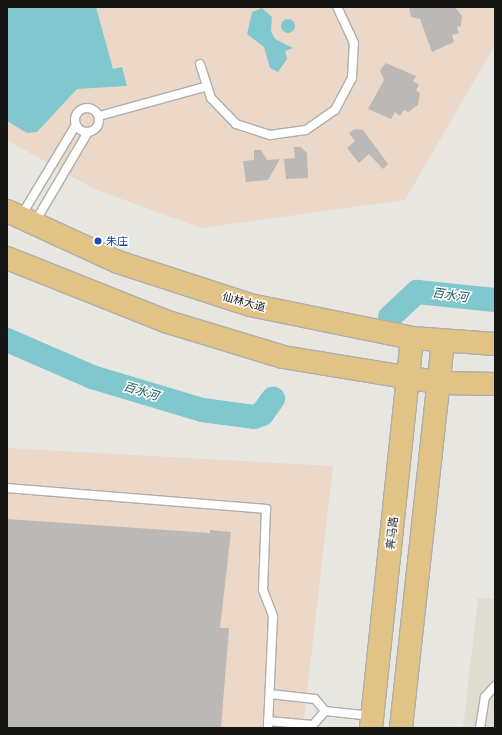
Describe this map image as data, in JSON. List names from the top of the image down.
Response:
{
  "streets": {
    "main road": ["仙林大道", "奔马路"]
  },
  "crossings": [
    ["仙林大道", "奔马路"]
  ],
  "water": ["百水河"],
  "places": ["朱庄"]
}
